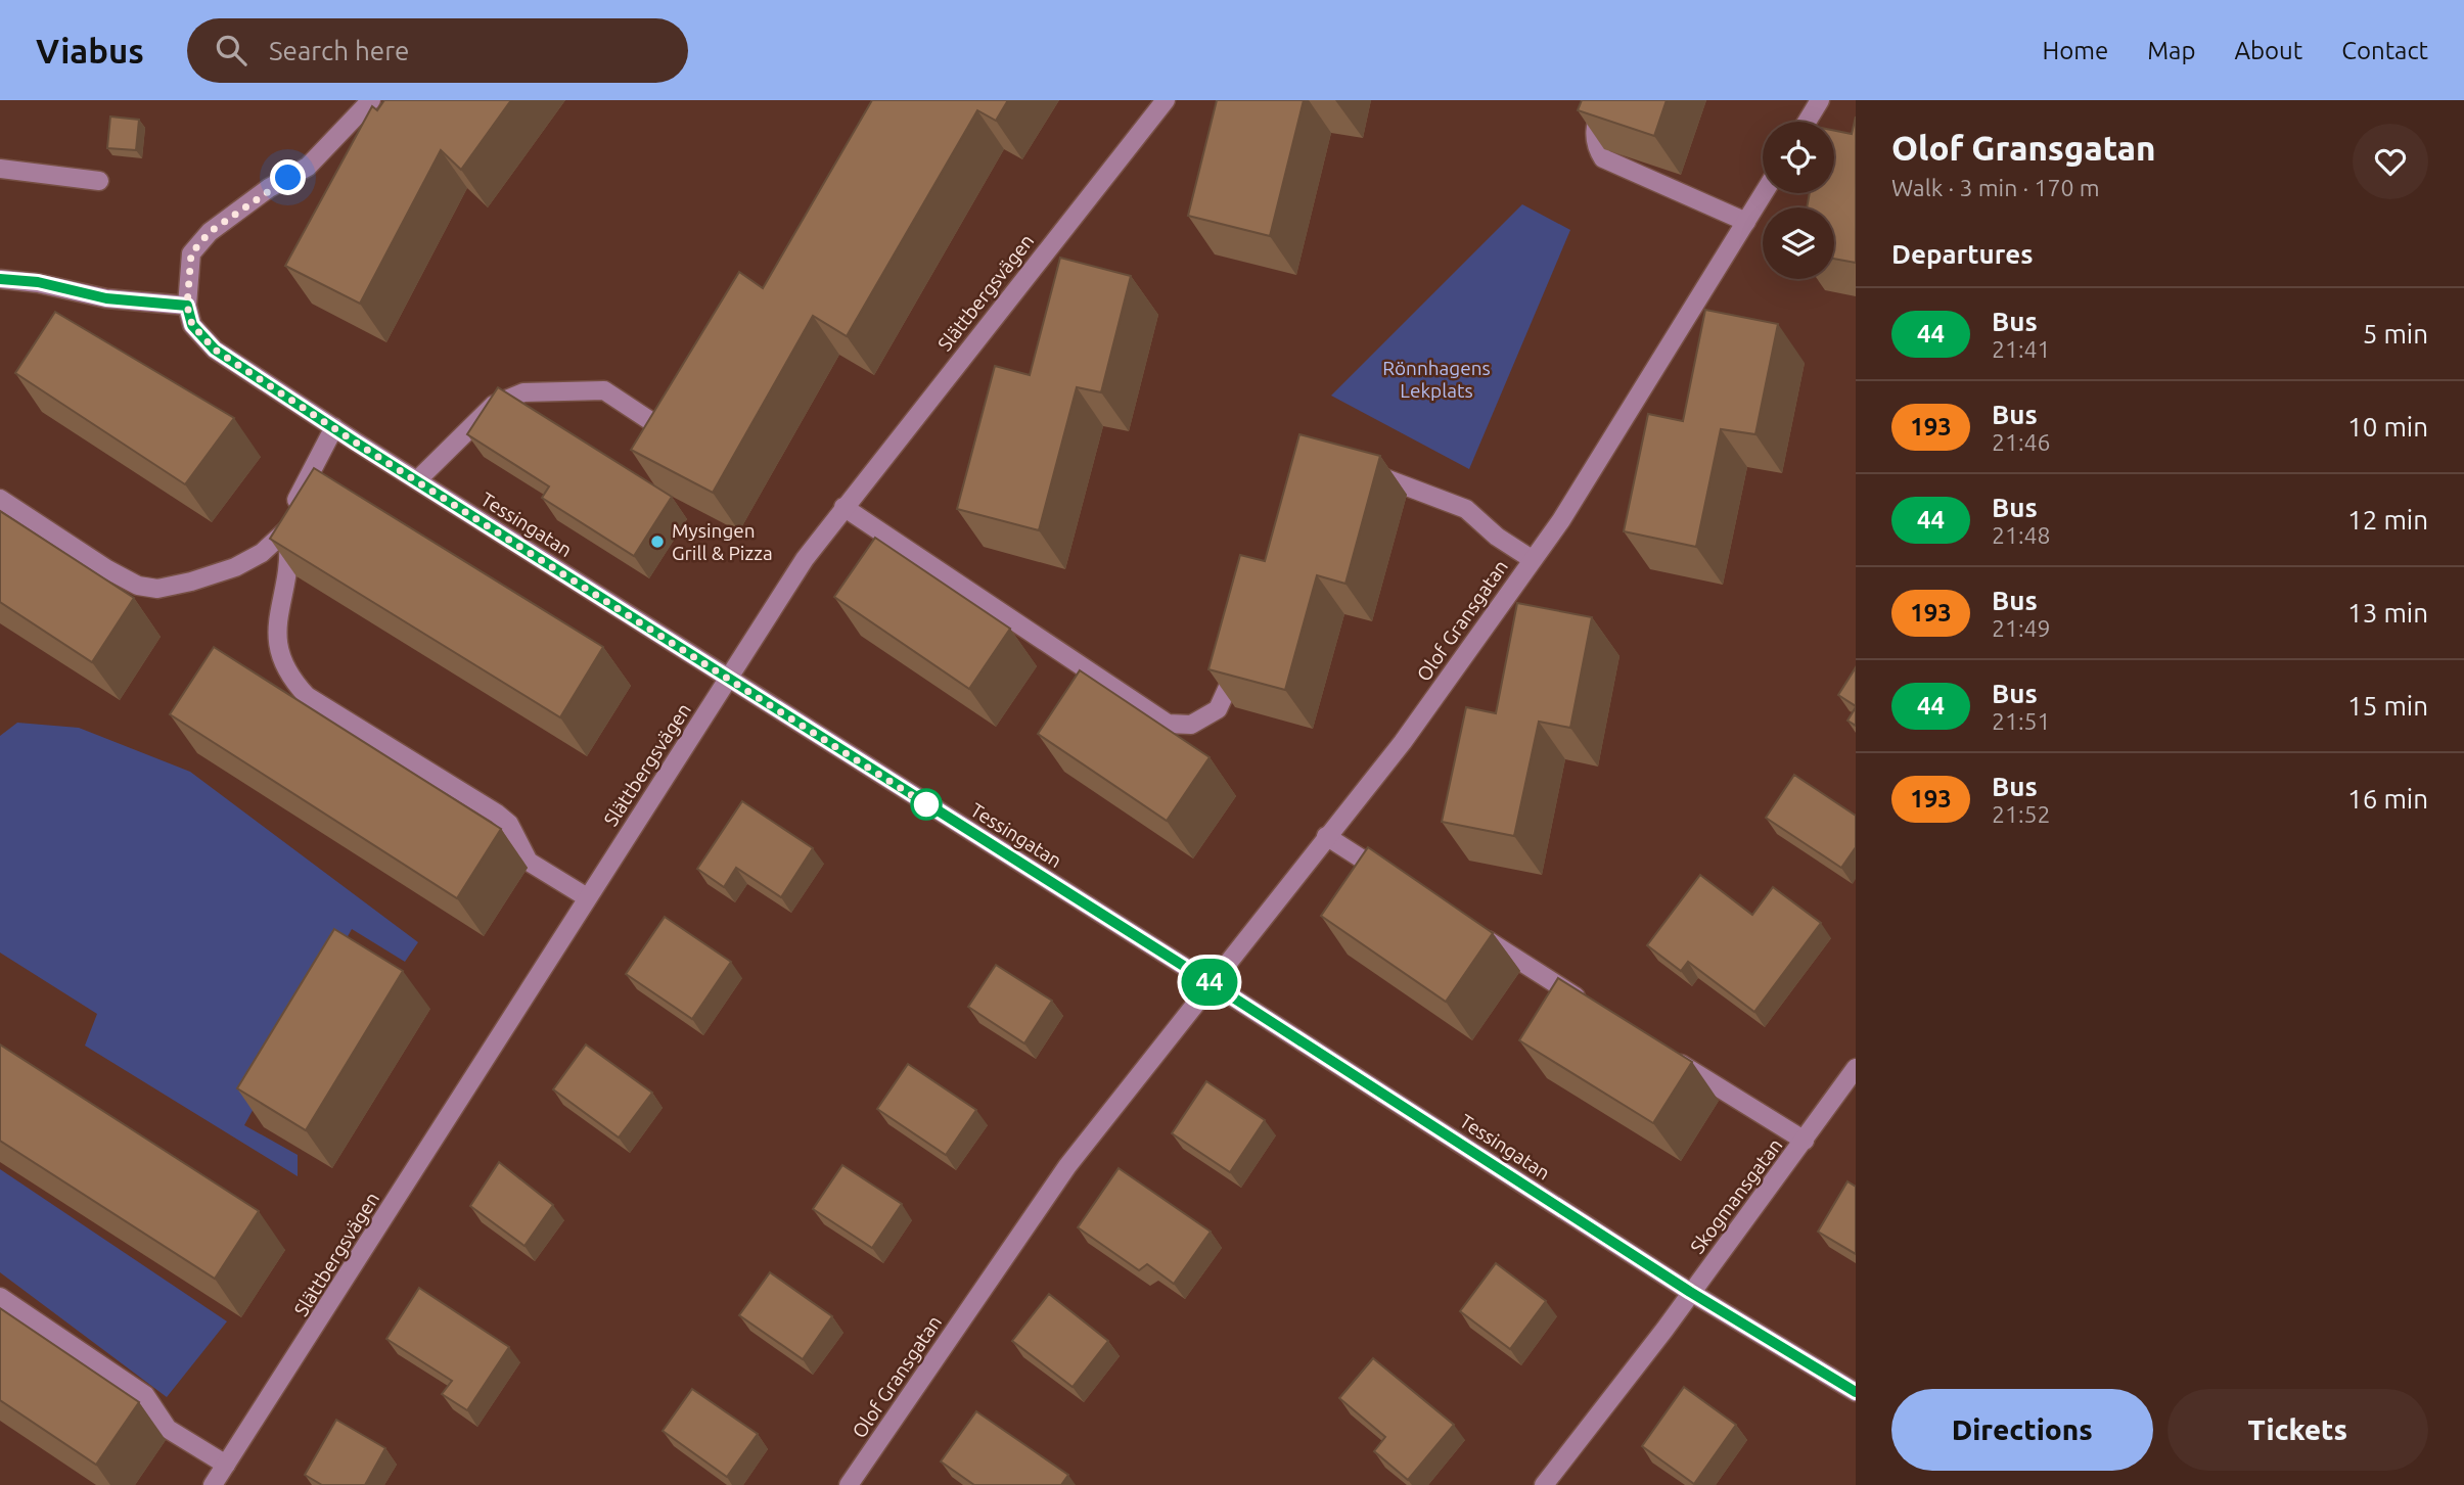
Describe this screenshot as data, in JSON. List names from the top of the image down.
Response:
{
  "streets": {
    "street": [
      "Slättbergsvägen",
      "Tessingatan",
      "Olof Gransgatan",
      "Skogmansgatan"
    ]
  },
  "crossings": [
    ["Slättbergsvägen", "Tessingatan"],
    ["Tessingatan", "Olof Gransgatan"],
    ["Tessingatan", "Skogmansgatan"]
  ],
  "parks": ["Rönnhagens Lekplats"],
  "places": ["Mysingen Grill & Pizza"],
  "lines": ["bus line 44"],
  "page": {
    "header": "Viabus",
    "search": "Search here",
    "nav": [
      "Home",
      "Map",
      "About",
      "Contact"
    ],
    "on_map": "44",
    "heading": [
      ["Olof Gransgatan", "Walk · 3 min · 170 m"],
      "Departures"
    ],
    "list": [
      {
        "mark": "44",
        "name": "Bus",
        "note": "21:41",
        "value": "5 min"
      },
      {
        "mark": "193",
        "name": "Bus",
        "note": "21:46",
        "value": "10 min"
      },
      {
        "mark": "44",
        "name": "Bus",
        "note": "21:48",
        "value": "12 min"
      },
      {
        "mark": "193",
        "name": "Bus",
        "note": "21:49",
        "value": "13 min"
      },
      {
        "mark": "44",
        "name": "Bus",
        "note": "21:51",
        "value": "15 min"
      },
      {
        "mark": "193",
        "name": "Bus",
        "note": "21:52",
        "value": "16 min"
      }
    ],
    "buttons": ["Directions", "Tickets"]
  }
}
